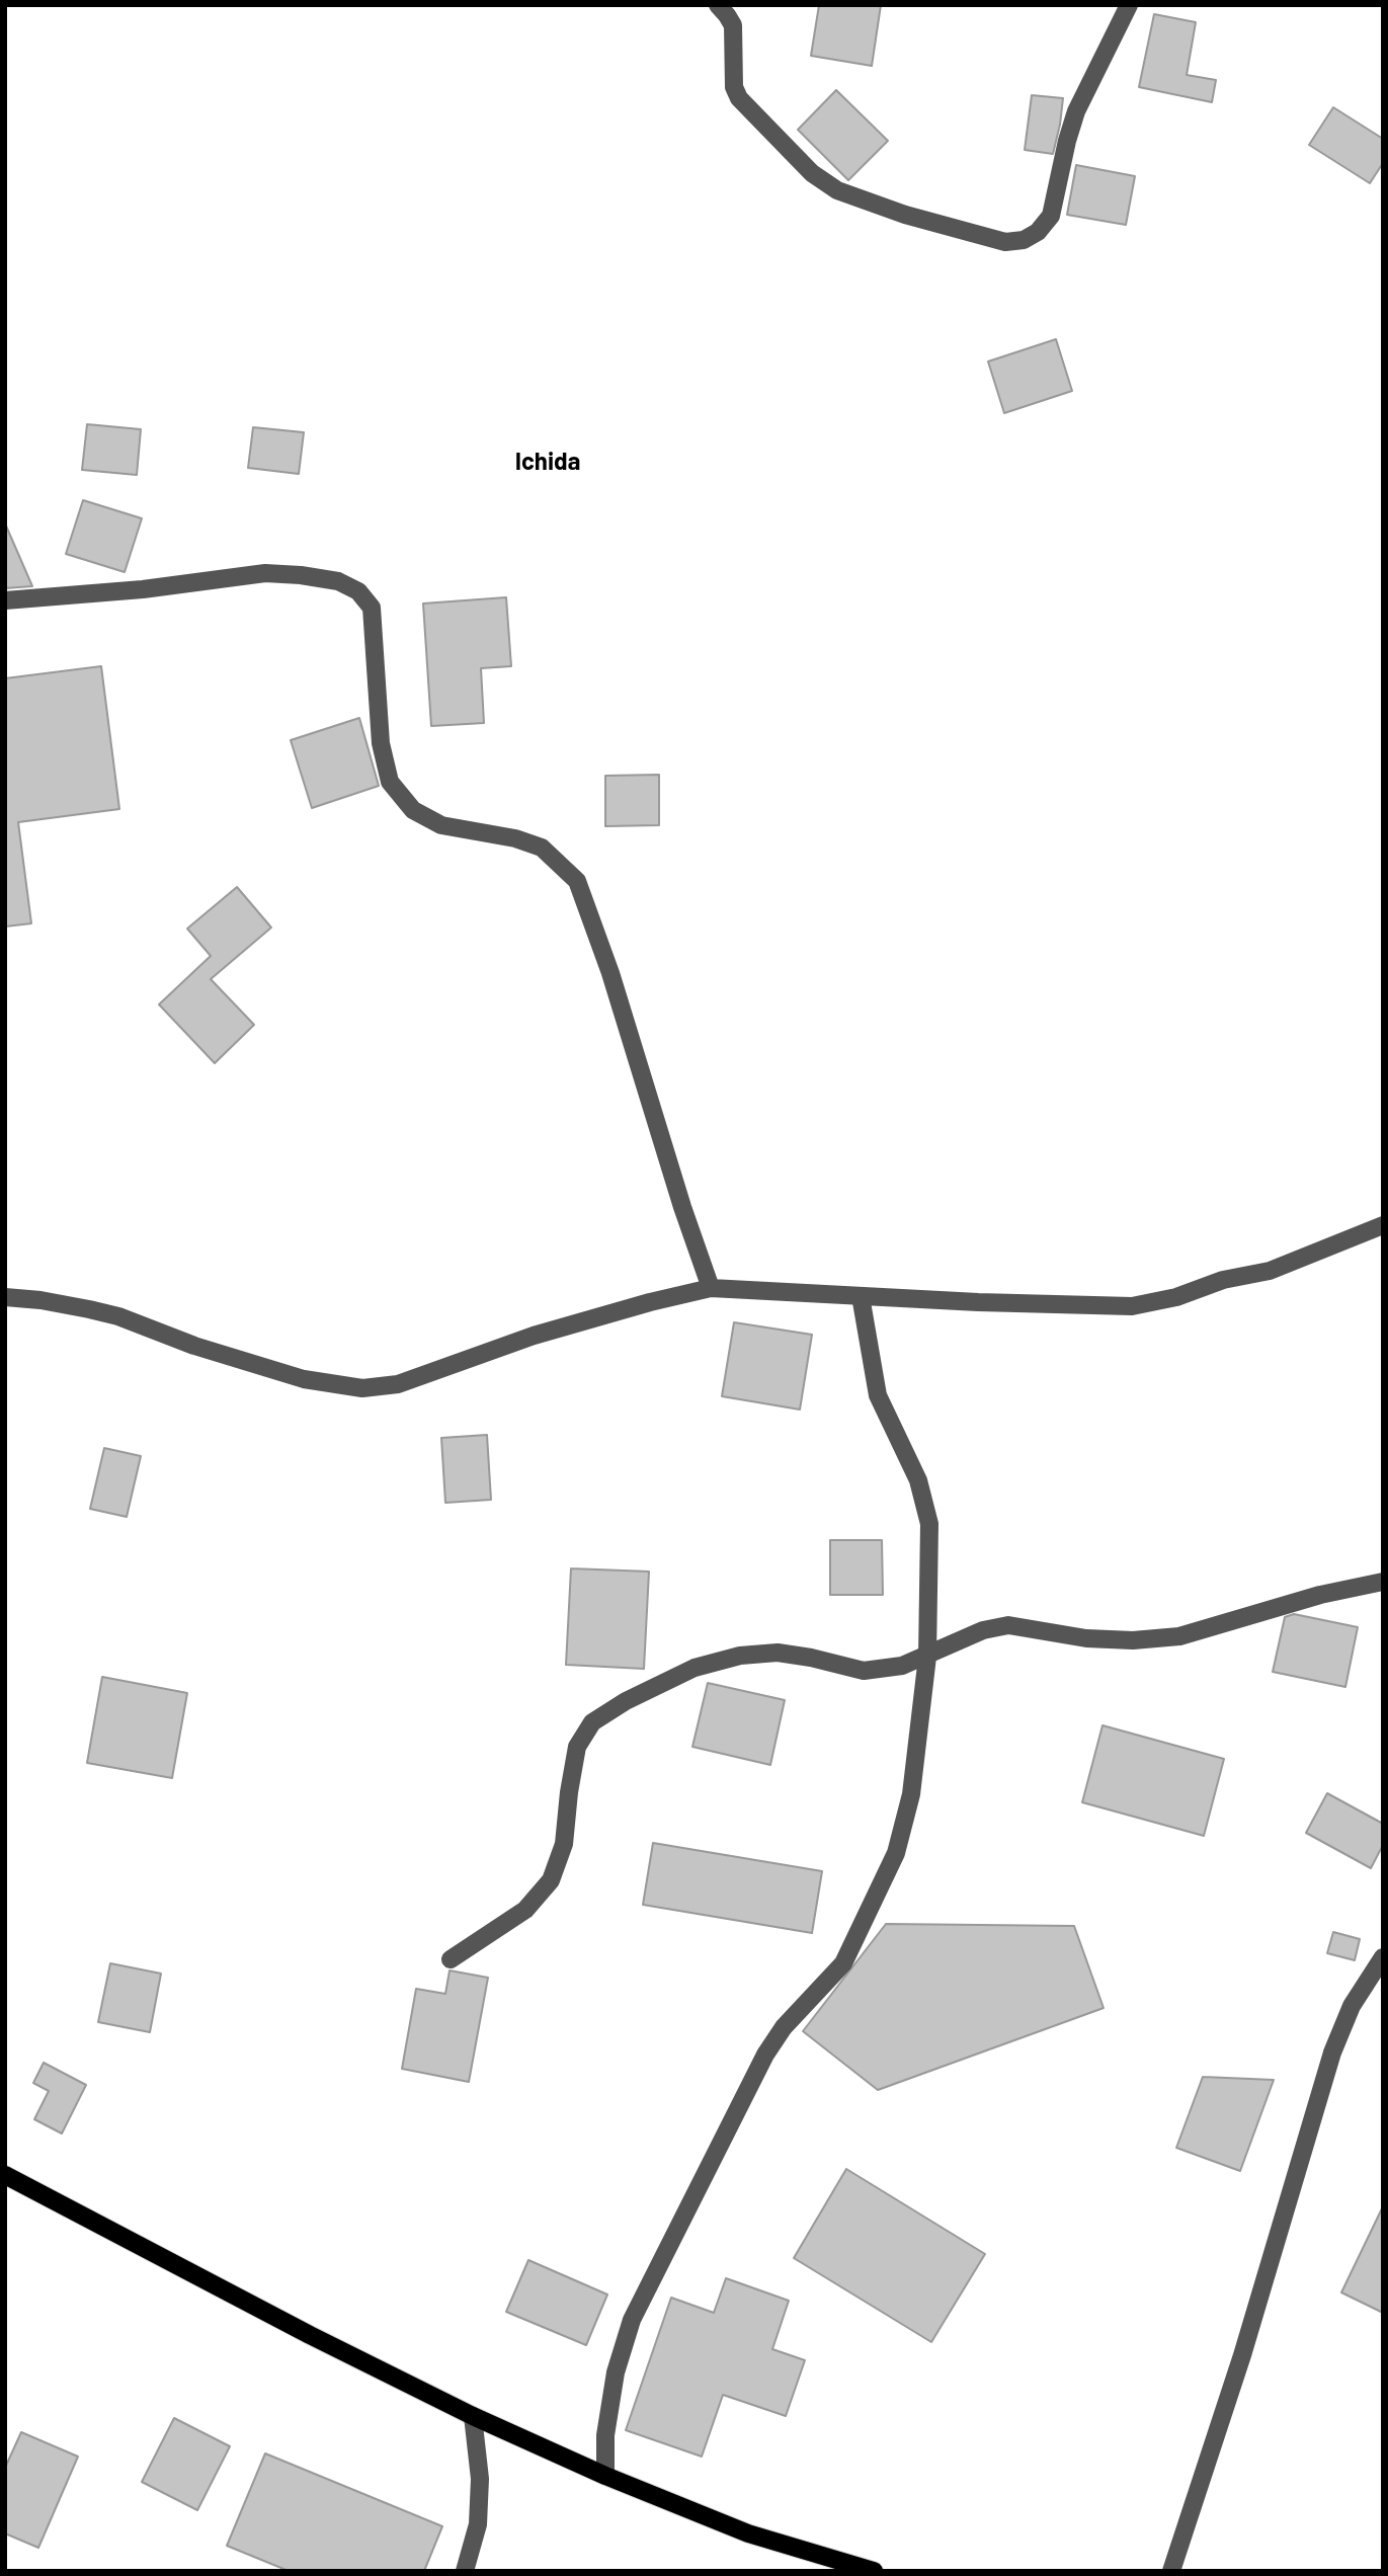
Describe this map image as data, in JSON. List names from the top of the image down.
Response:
{
  "districts": ["Ichida"]
}
